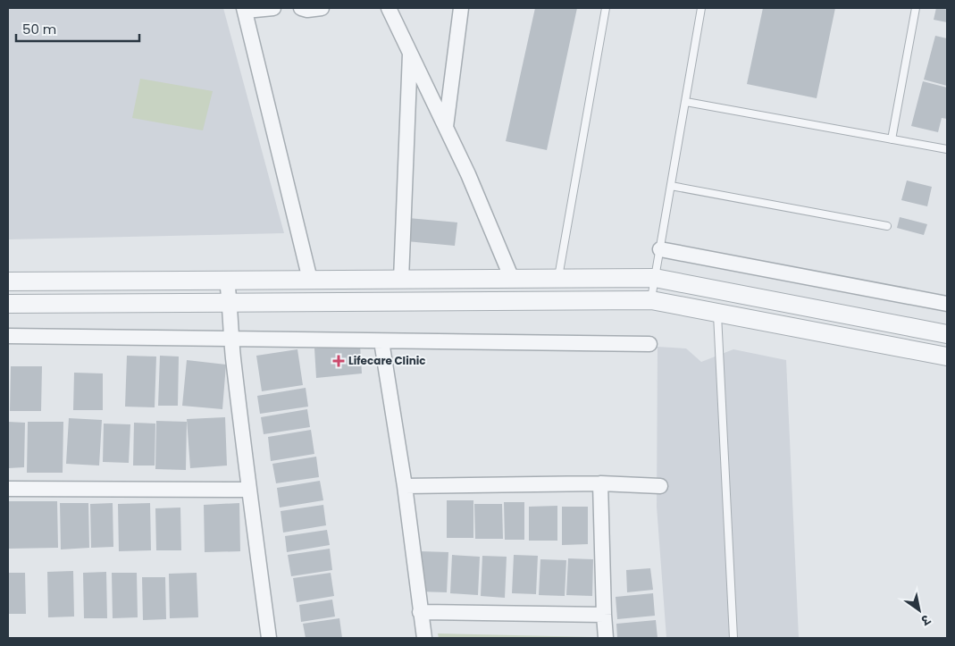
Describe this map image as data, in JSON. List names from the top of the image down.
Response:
{
  "places": {
    "health": ["Lifecare Clinic"]
  },
  "scale_bar": "50 m",
  "north": "bottom right"
}
